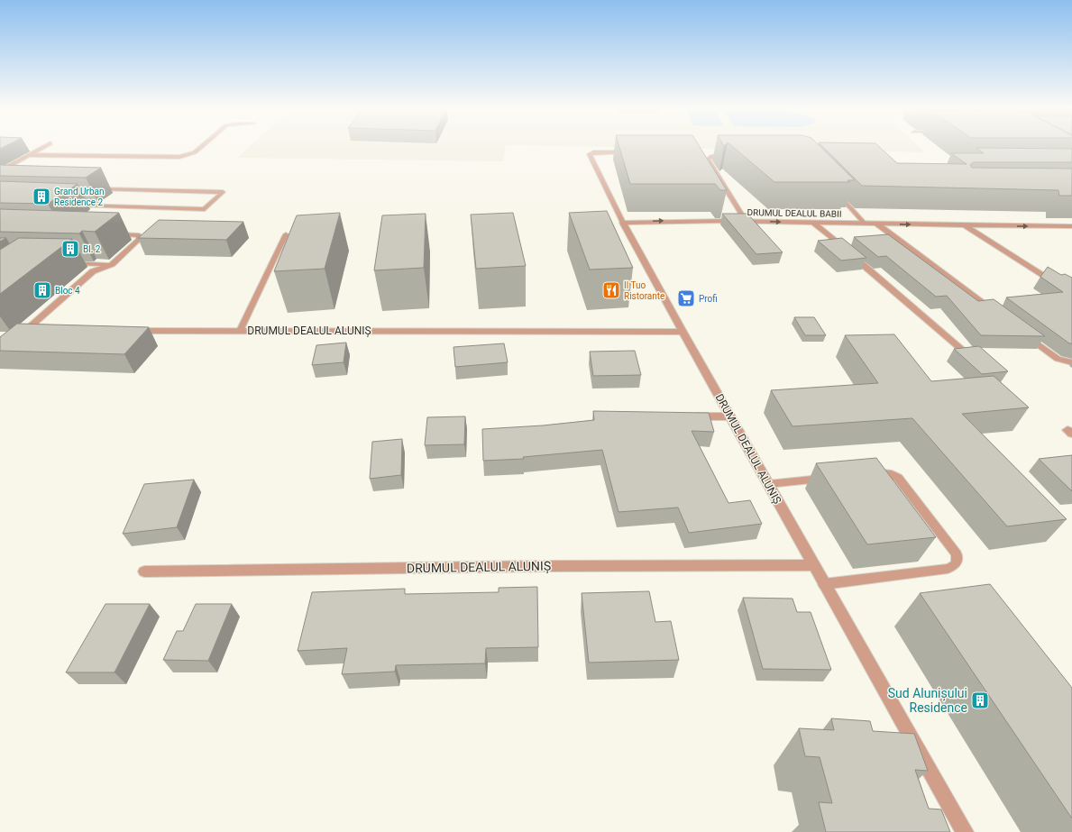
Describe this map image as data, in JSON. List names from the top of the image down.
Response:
{
  "streets": {
    "street": ["DRUMUL DEALUL BABII", "DRUMUL DEALUL ALUNIȘ"]
  },
  "crossings": [
    ["DRUMUL DEALUL BABII", "DRUMUL DEALUL ALUNIȘ"]
  ],
  "one_way": ["DRUMUL DEALUL BABII"],
  "places": {
    "building": [
      "Grand Urban Residence 2",
      "Bl. 2",
      "Bloc 4",
      "Sud Alunișului Residence"
    ],
    "restaurant": ["Il Tuo Ristorante"],
    "supermarket": ["Profi"]
  }
}
